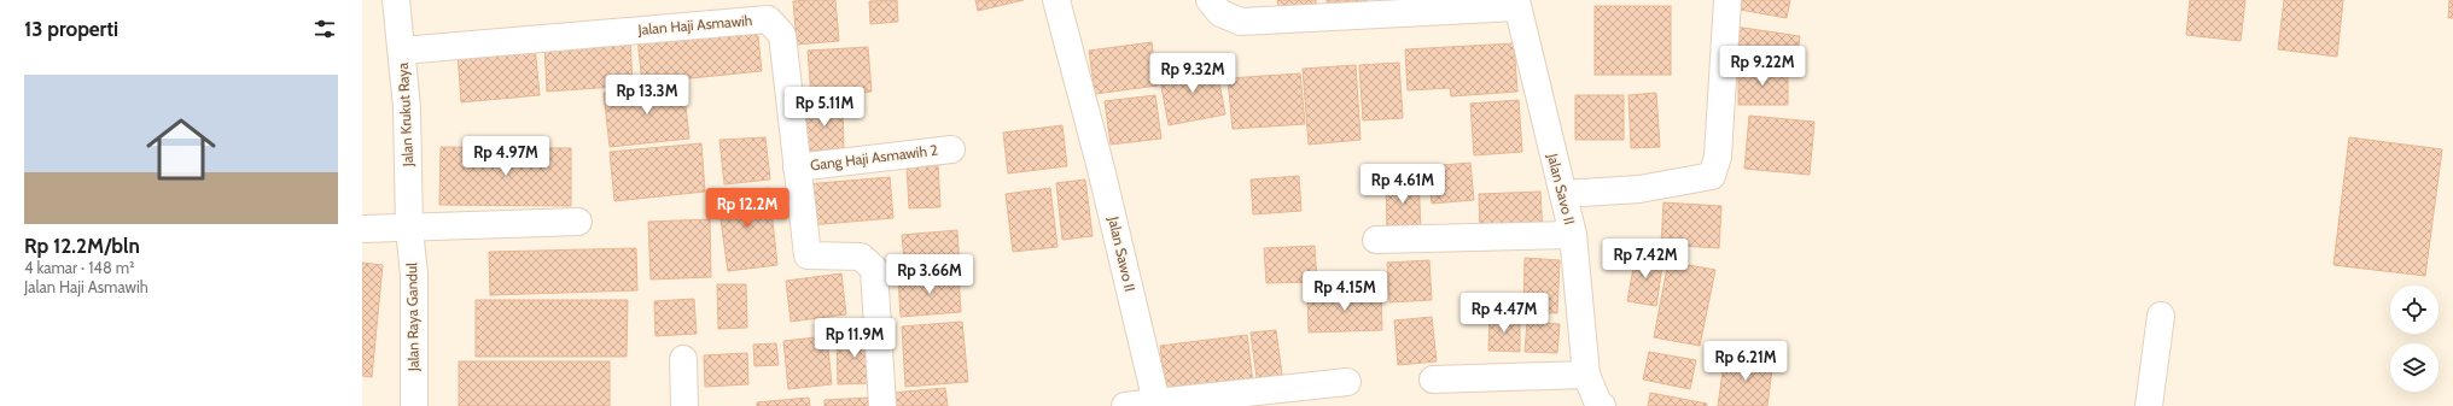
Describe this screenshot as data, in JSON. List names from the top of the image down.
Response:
{
  "streets": {
    "street": [
      "Jalan Haji Asmawih",
      "Jalan Krukut Raya",
      "Gang Haji Asmawih 2",
      "Jalan Savo II",
      "Jalan Sawo II",
      "Jalan Raya Gandul"
    ]
  },
  "crossings": [
    ["Jalan Haji Asmawih", "Jalan Krukut Raya"],
    ["Jalan Haji Asmawih", "Gang Haji Asmawih 2"],
    ["Jalan Krukut Raya", "Jalan Raya Gandul"]
  ],
  "page": {
    "heading": "13 properti",
    "price": [
      "Rp 9.22M",
      "Rp 9.32M",
      "Rp 13.3M",
      "Rp 5.11M",
      "Rp 4.97M",
      "Rp 4.61M",
      "Rp 12.2M",
      "Rp 7.42M",
      "Rp 3.66M",
      "Rp 4.15M",
      "Rp 4.47M",
      "Rp 11.9M",
      "Rp 6.21M"
    ],
    "list": [
      {
        "name": "Rp 12.2M/bln",
        "note": "4 kamar · 148 m² · Jalan Haji Asmawih"
      }
    ]
  }
}
